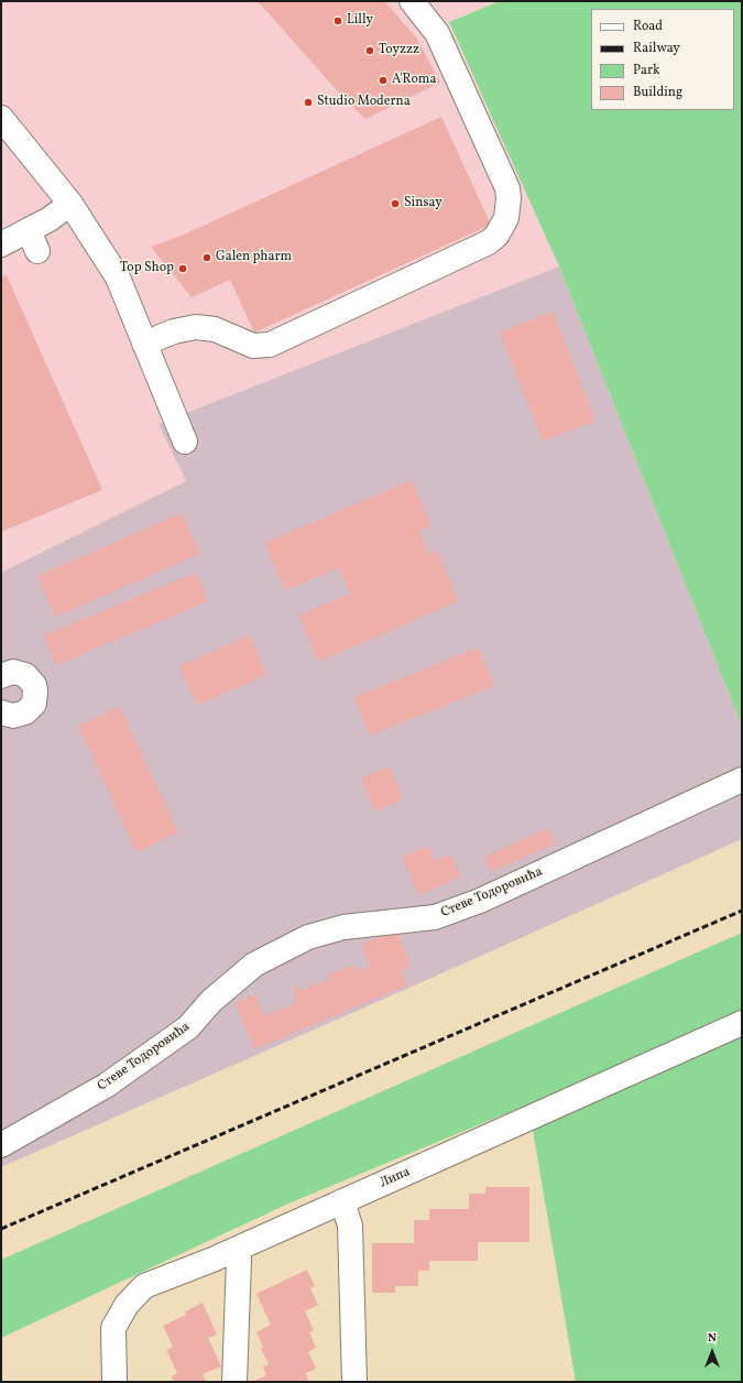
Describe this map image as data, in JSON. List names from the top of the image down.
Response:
{
  "streets": {
    "street": ["Стеве Тодоровића", "Липа"]
  },
  "places": [
    "Lilly",
    "Toyzzz",
    "A'Roma",
    "Studio Moderna",
    "Sinsay",
    "Galen pharm",
    "Top Shop"
  ],
  "legend": [
    "Road",
    "Railway",
    "Park",
    "Building"
  ],
  "north": "top"
}
